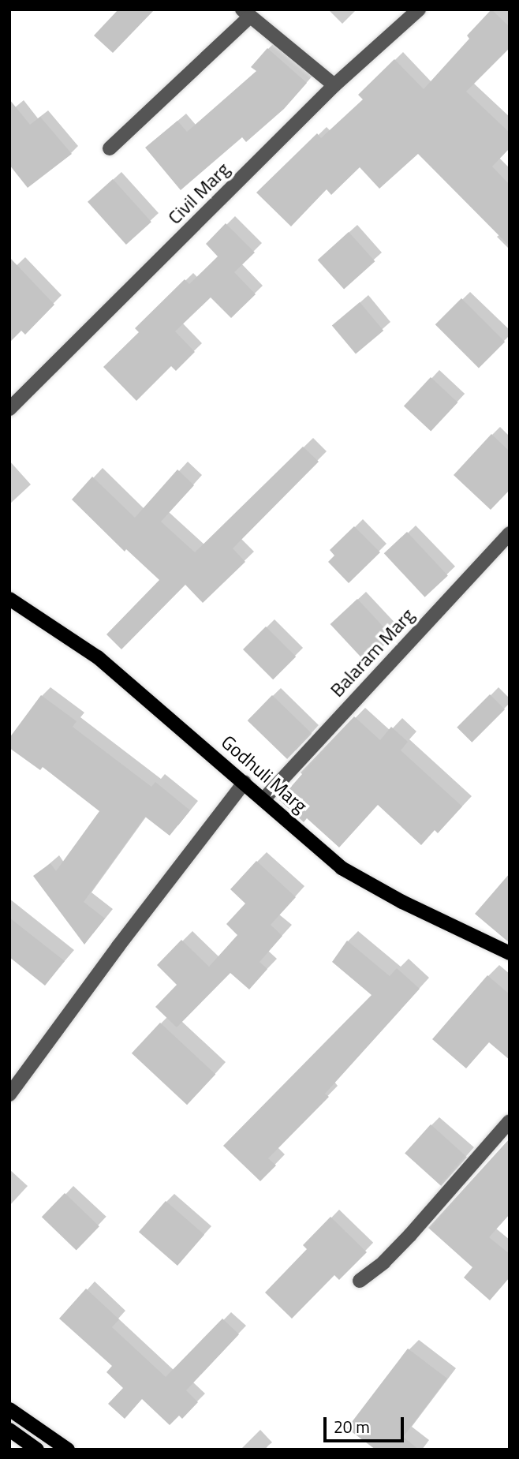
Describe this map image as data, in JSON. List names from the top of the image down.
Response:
{
  "streets": {
    "main road": ["Godhuli Marg"],
    "street": ["Civil Marg", "Balaram Marg"]
  },
  "crossings": [
    ["Balaram Marg", "Godhuli Marg"]
  ],
  "scale_bar": "20 m"
}
